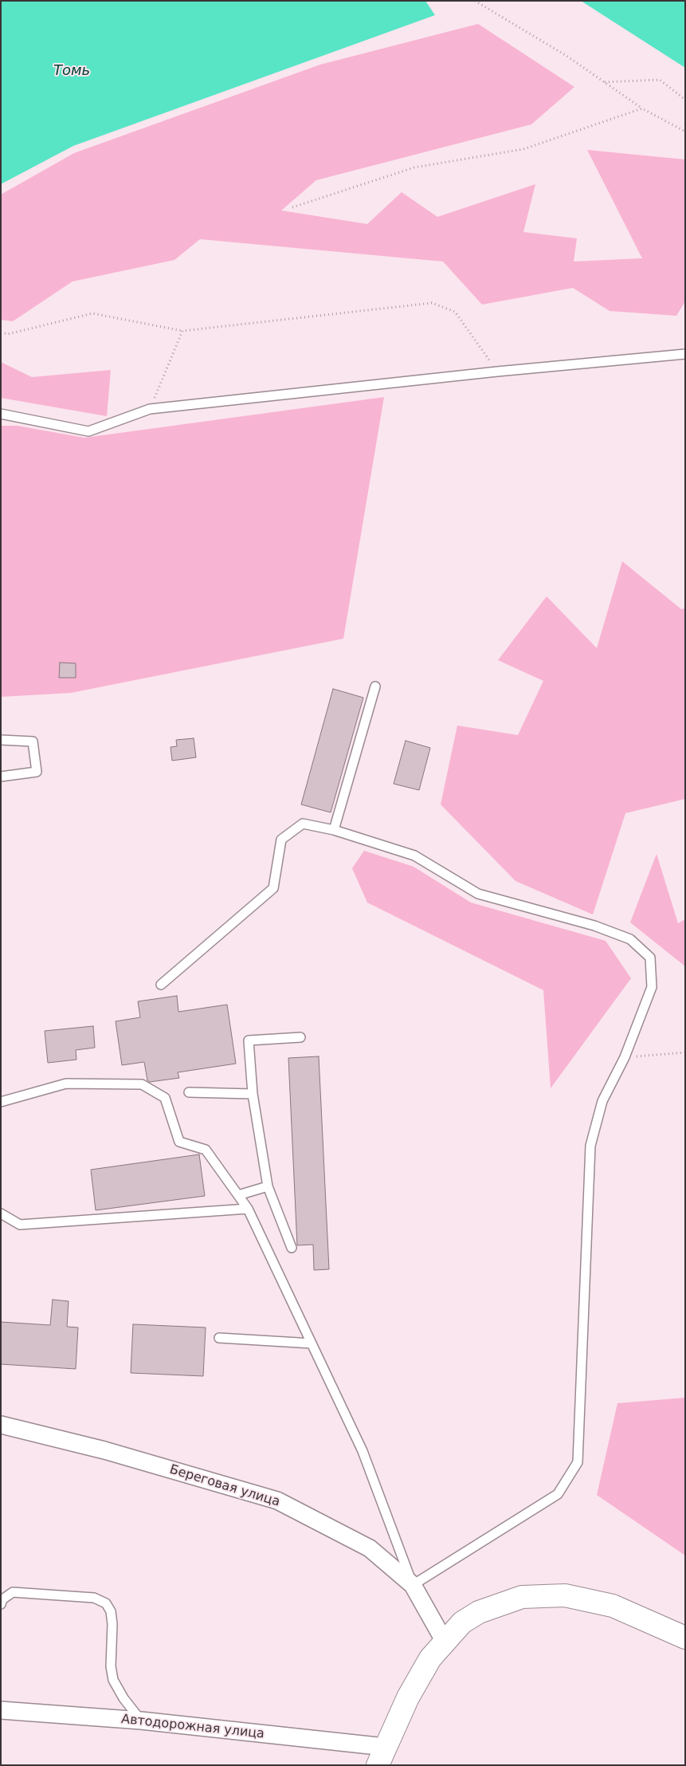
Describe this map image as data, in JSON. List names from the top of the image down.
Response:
{
  "streets": {
    "street": ["Береговая улица", "Автодорожная улица"]
  },
  "water": ["Томь"]
}
